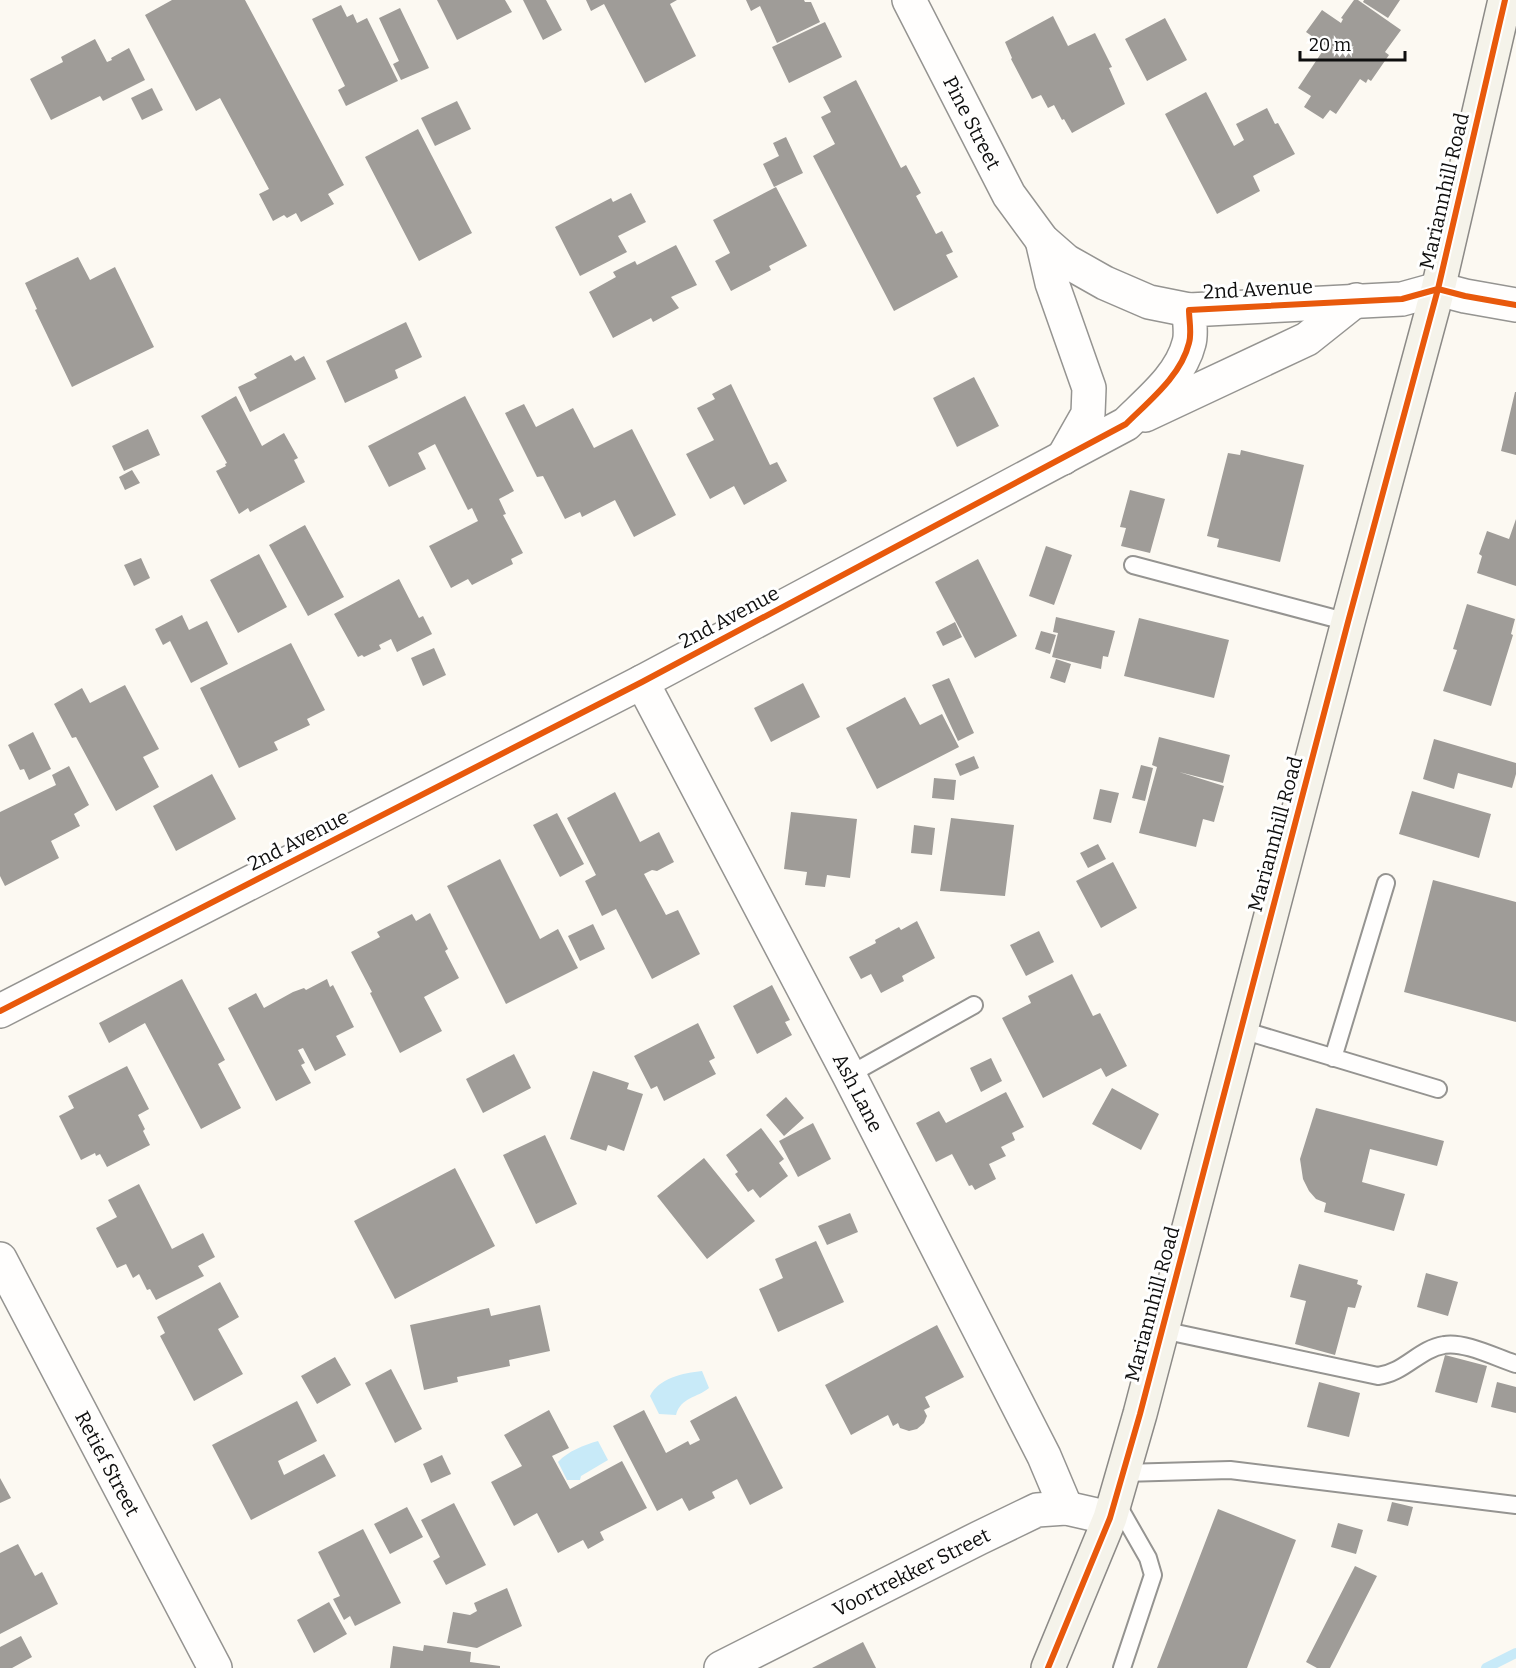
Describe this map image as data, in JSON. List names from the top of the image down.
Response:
{
  "streets": {
    "street": [
      "Pine Street",
      "Mariannhill Road",
      "2nd Avenue",
      "Ash Lane",
      "Retief Street",
      "Voortrekker Street"
    ]
  },
  "crossings": [
    ["Pine Street", "2nd Avenue"],
    ["Mariannhill Road", "2nd Avenue"],
    ["Mariannhill Road", "Voortrekker Street"],
    ["2nd Avenue", "Ash Lane"],
    ["Ash Lane", "Voortrekker Street"]
  ],
  "scale_bar": "20 m"
}
